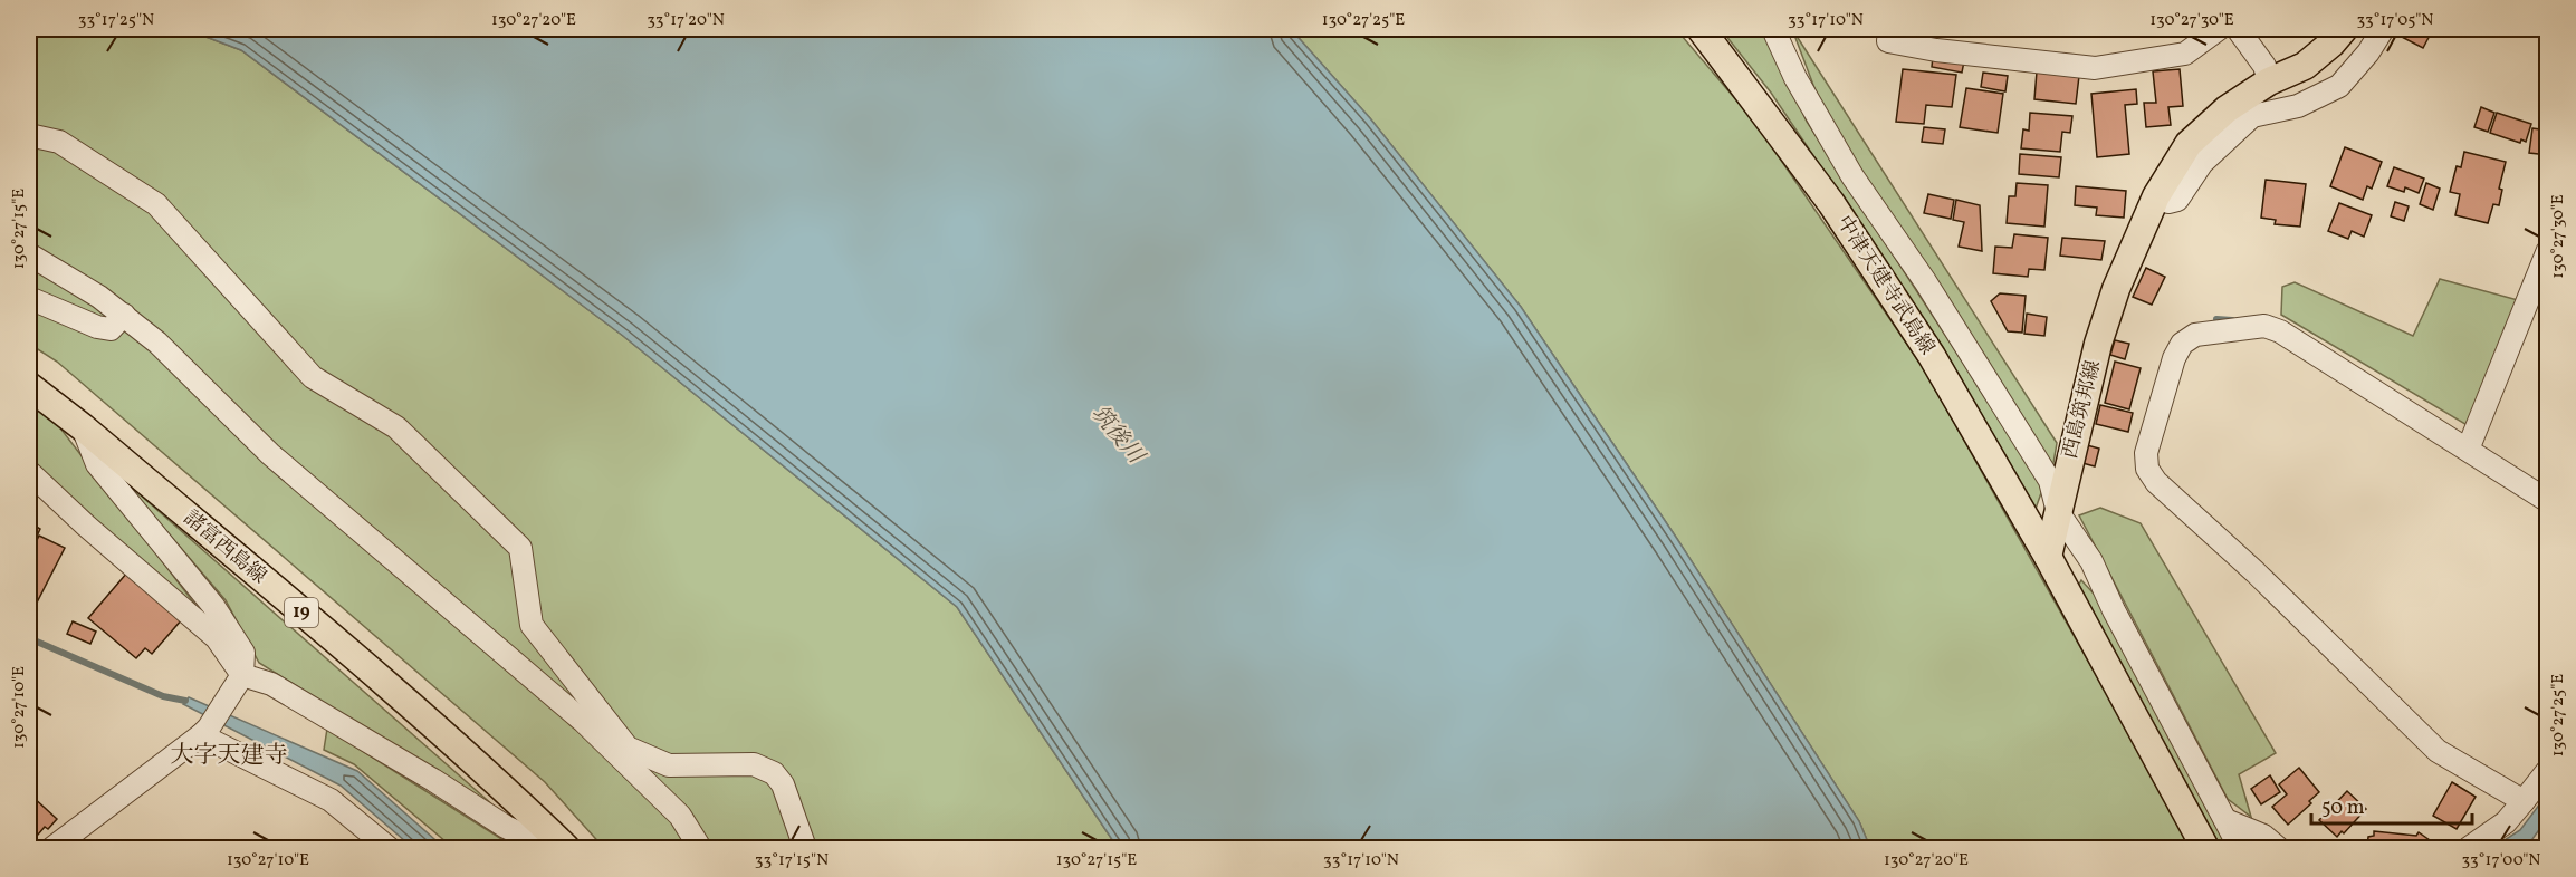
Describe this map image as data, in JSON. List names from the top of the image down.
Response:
{
  "streets": {
    "main road": [
      "中津天建寺武島線",
      "西島筑邦線",
      "諸富西島線",
      "19"
    ]
  },
  "crossings": [
    ["中津天建寺武島線", "西島筑邦線"]
  ],
  "districts": ["大字天建寺"],
  "water": ["筑後川"],
  "scale_bar": "50 m",
  "coordinates": [
    "33°17'25\"N",
    "130°27'20\"E",
    "33°17'20\"N",
    "130°27'25\"E",
    "33°17'10\"N",
    "130°27'30\"E",
    "33°17'05\"N",
    "130°27'15\"E",
    "130°27'10\"E",
    "33°17'15\"N",
    "33°17'00\"N"
  ]
}
